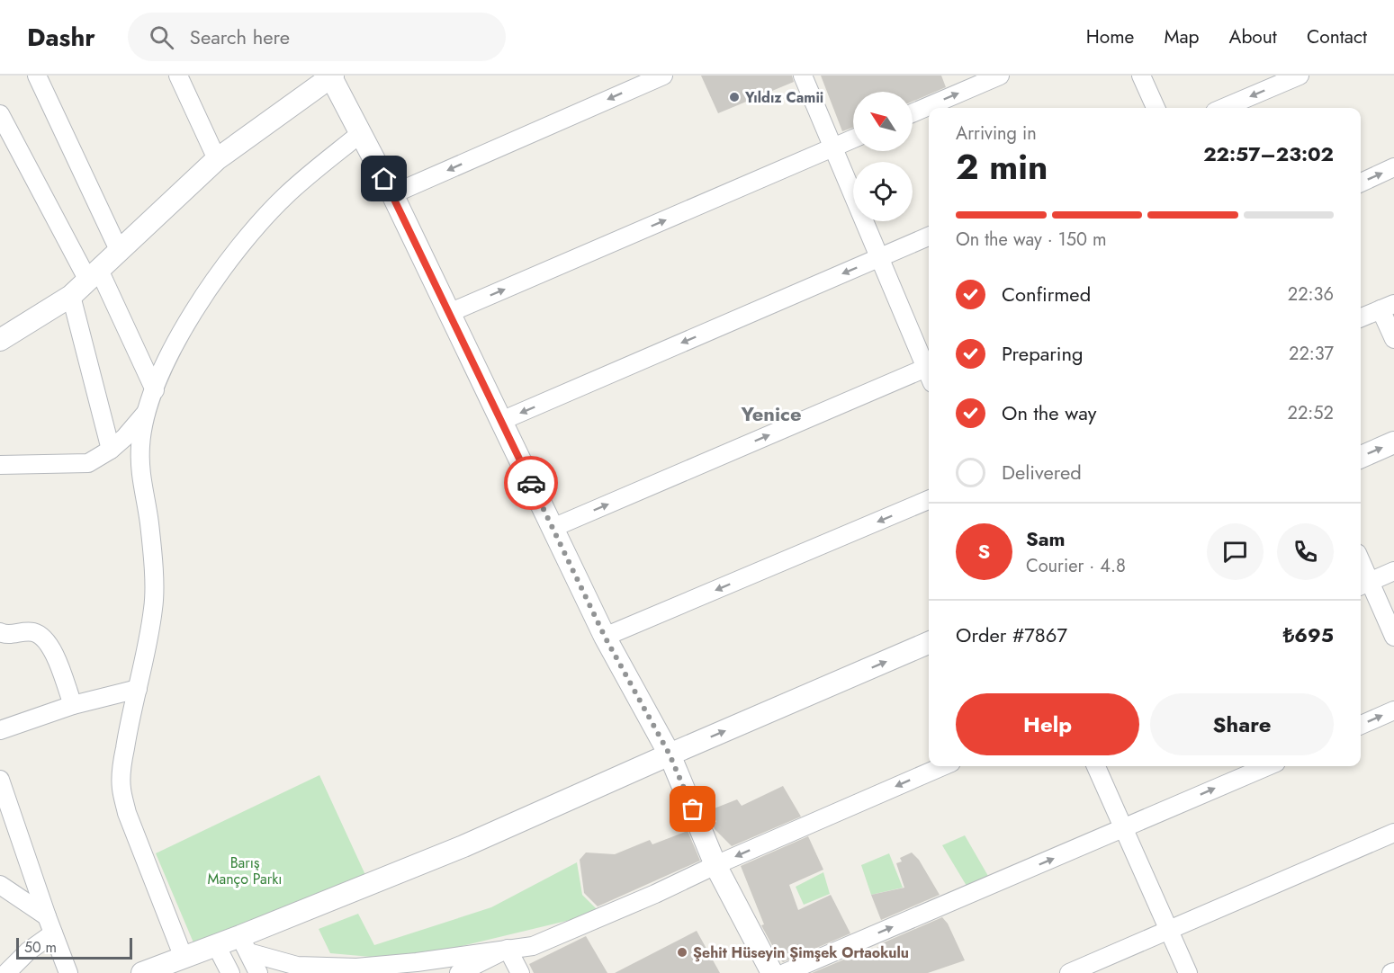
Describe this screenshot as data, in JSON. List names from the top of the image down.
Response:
{
  "districts": ["Yenice"],
  "parks": ["Barış Manço Parkı"],
  "places": ["Yıldız Camii", "Şehit Hüseyin Şimşek Ortaokulu"],
  "scale_bar": "50 m",
  "north": "top left",
  "page": {
    "header": "Dashr",
    "search": "Search here",
    "nav": [
      "Home",
      "Map",
      "About",
      "Contact"
    ],
    "heading": ["2 min", "Arriving in", "22:57–23:02"],
    "panel": [
      "Sam",
      "Courier · 4.8",
      "Order #7867",
      "₺695"
    ],
    "bar": "On the way · 150 m",
    "list": [
      ["Confirmed", "22:36"],
      ["Preparing", "22:37"],
      ["On the way", "22:52"],
      "Delivered"
    ],
    "round": "S",
    "buttons": ["Help", "Share"],
    "scale": "50 m"
  }
}
